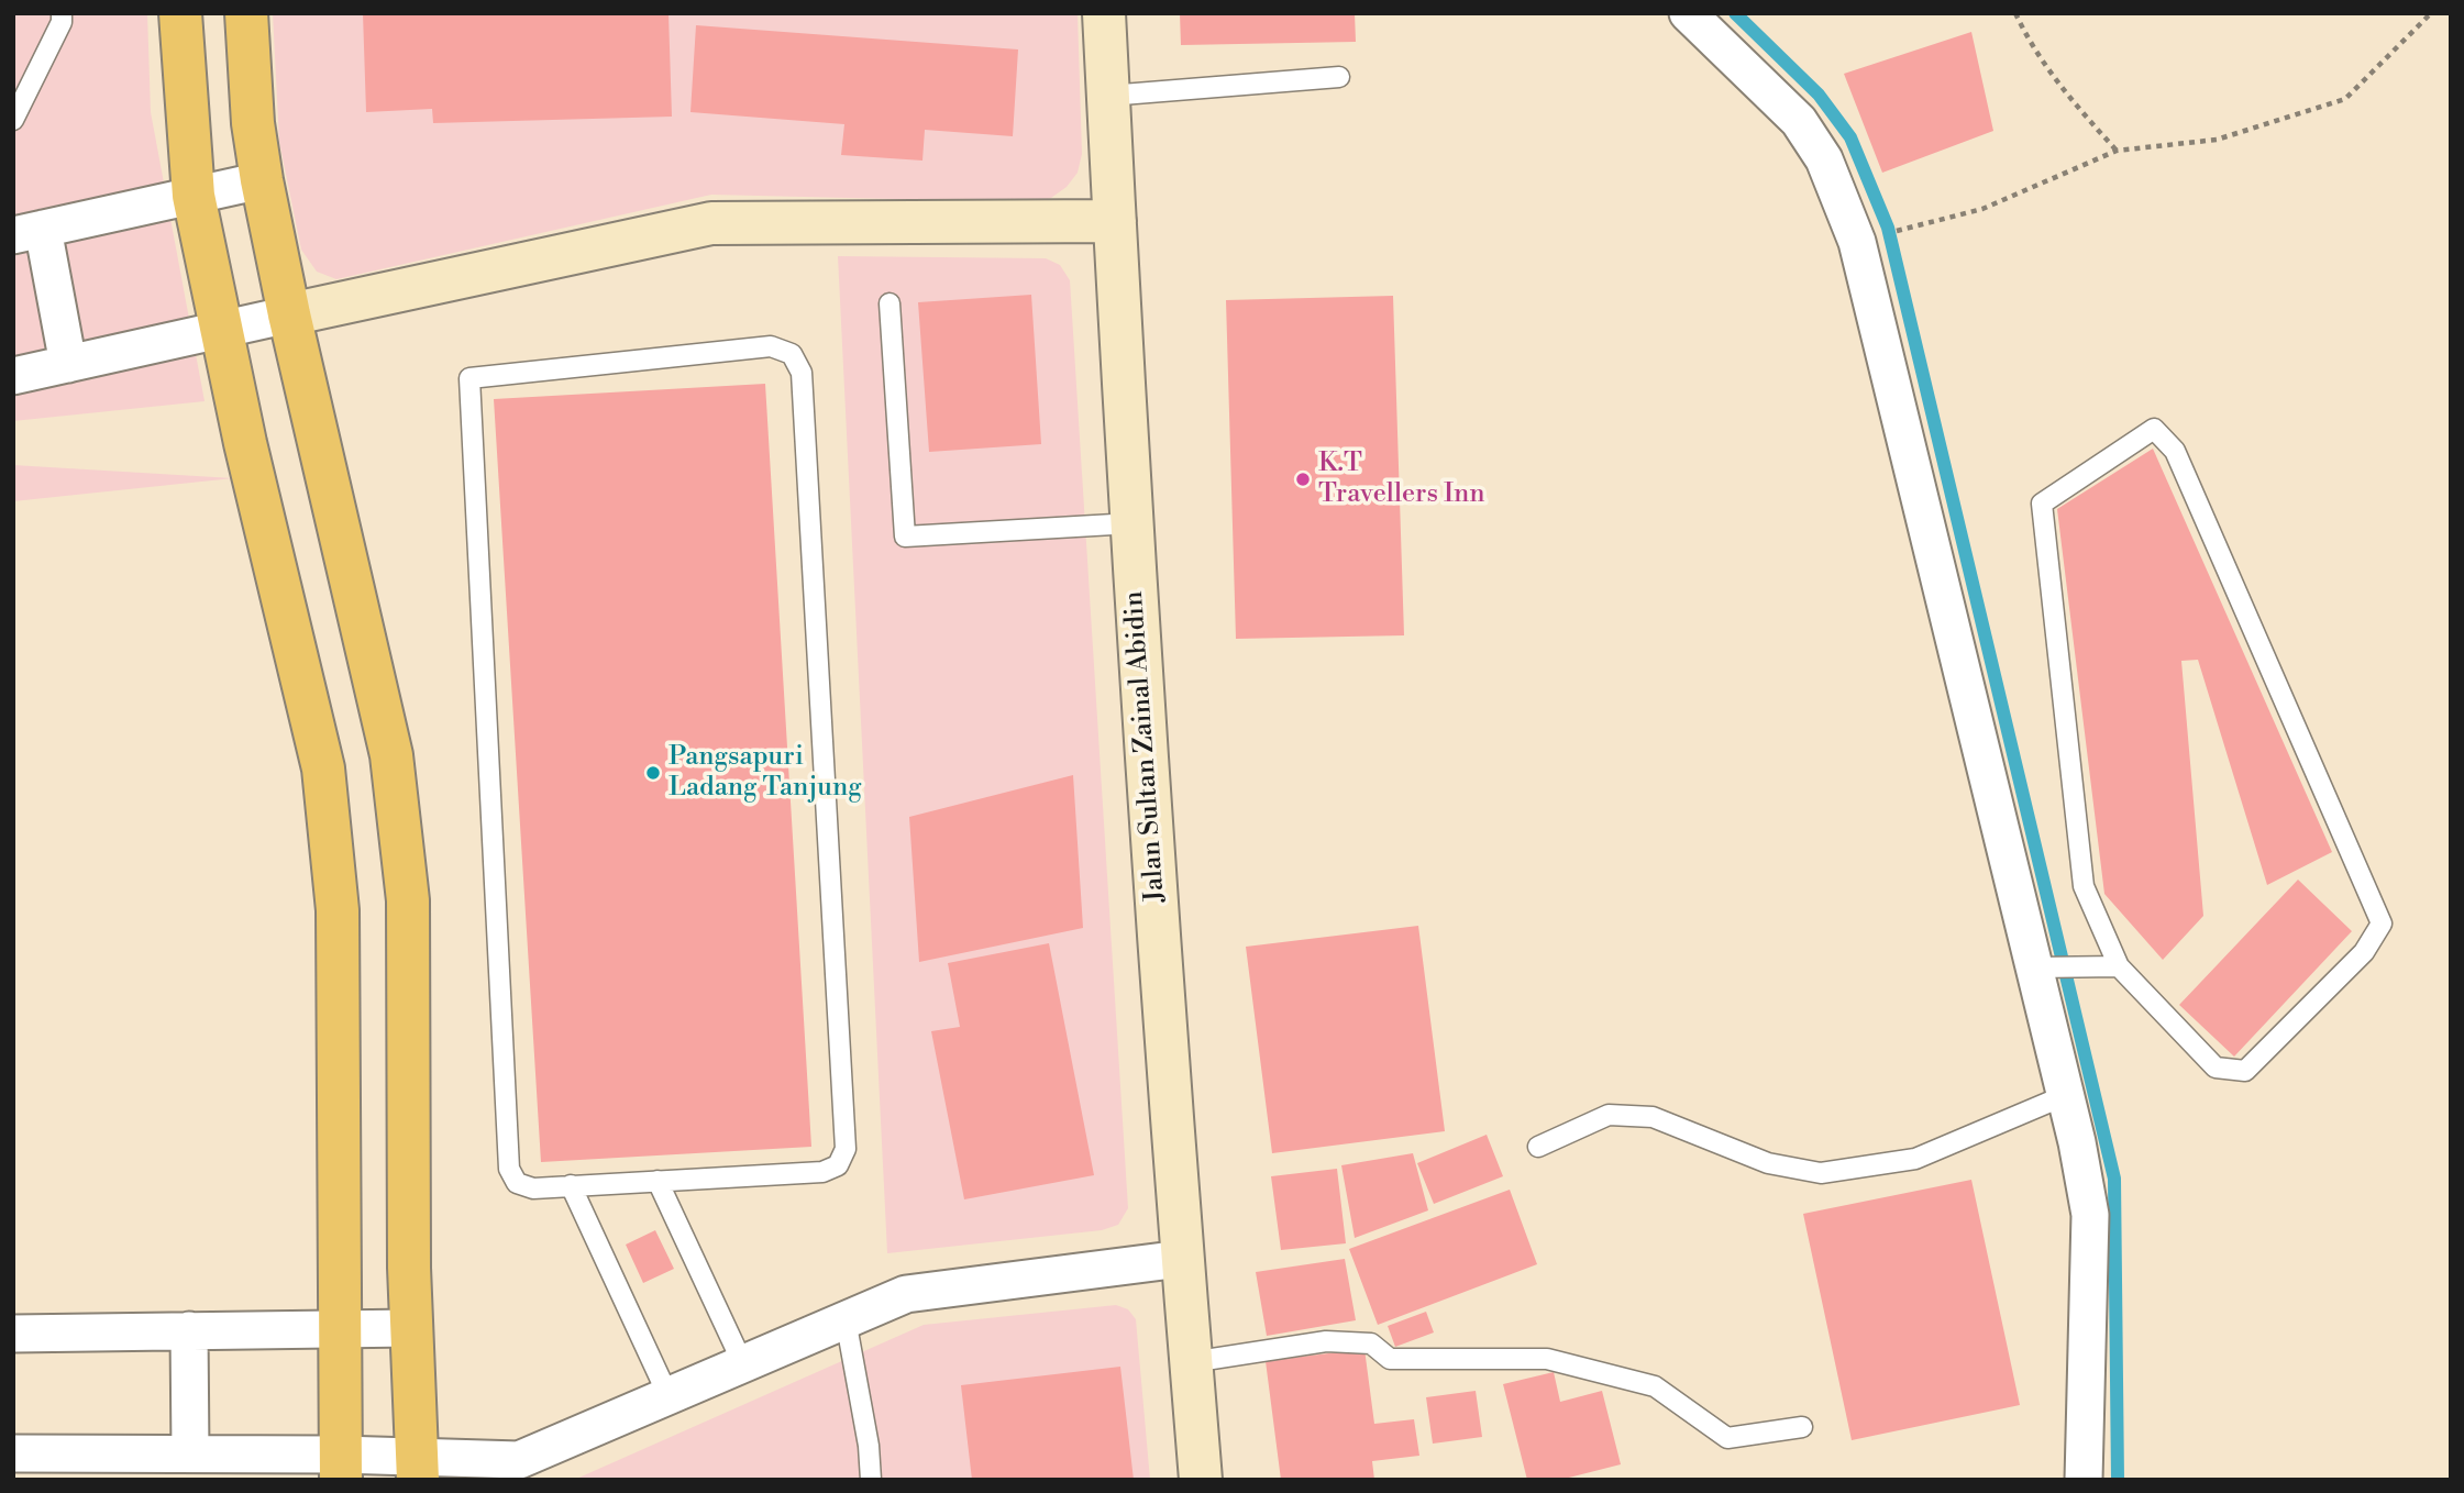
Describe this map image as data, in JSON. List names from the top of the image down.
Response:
{
  "streets": {
    "street": ["Jalan Sultan Zainal Abidin"]
  },
  "places": ["K.T Travellers Inn", "Pangsapuri Ladang Tanjung"]
}
